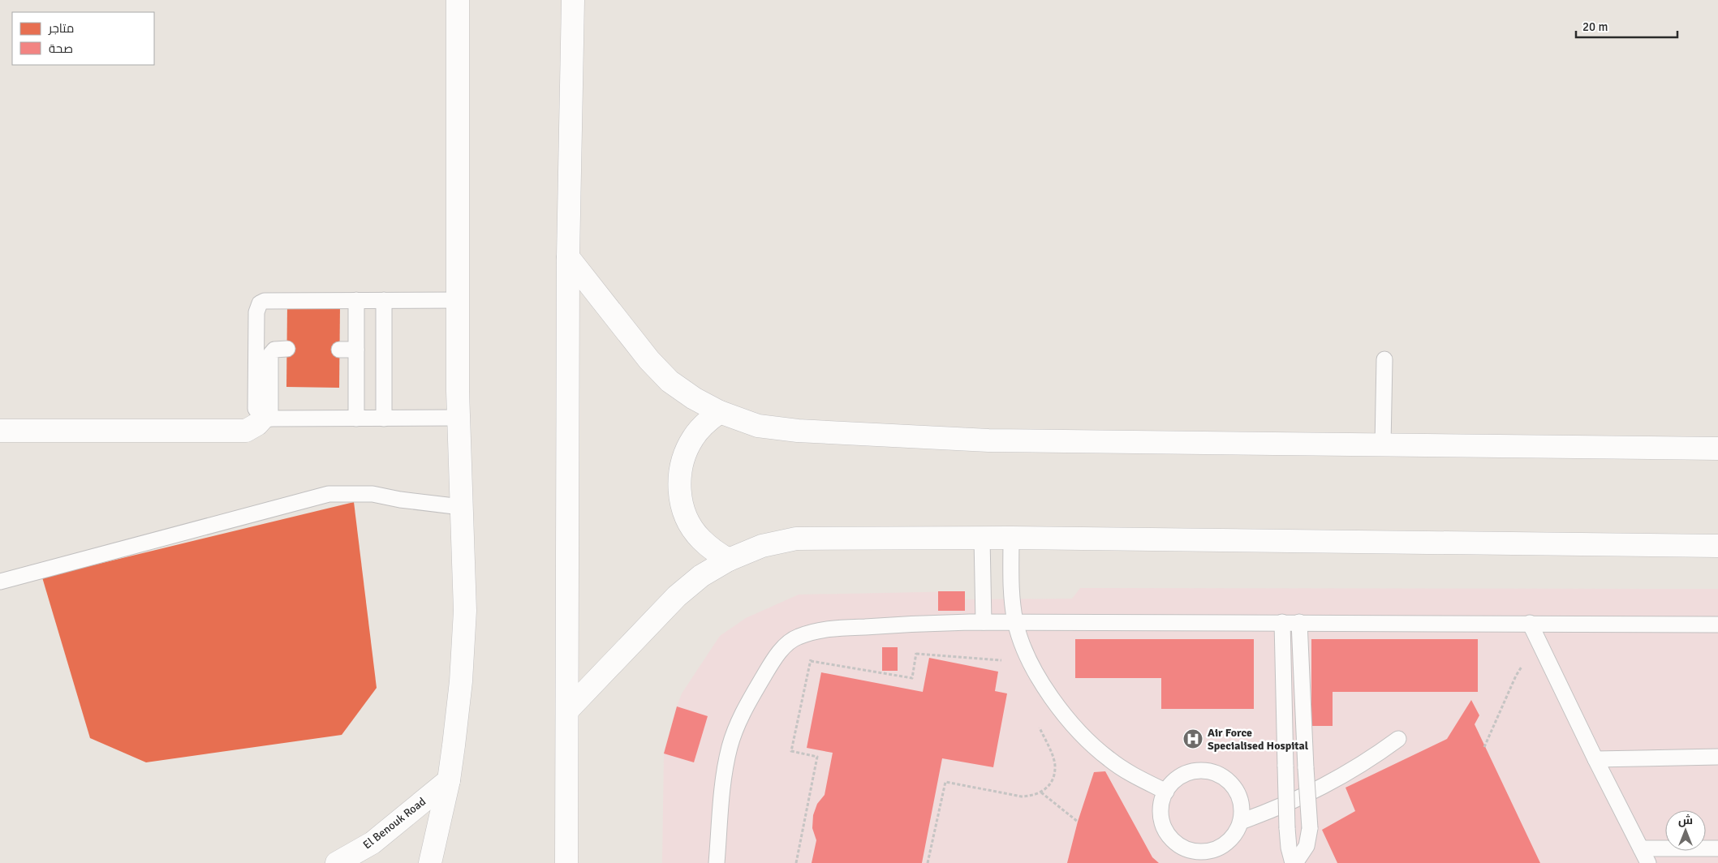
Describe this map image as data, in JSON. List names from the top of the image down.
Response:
{
  "streets": {
    "street": ["El Benouk Road"]
  },
  "places": {
    "hospital": ["Air Force Specialised Hospital"]
  },
  "legend": ["متاجر", "صحة"],
  "scale_bar": "20 m",
  "north": "top"
}
